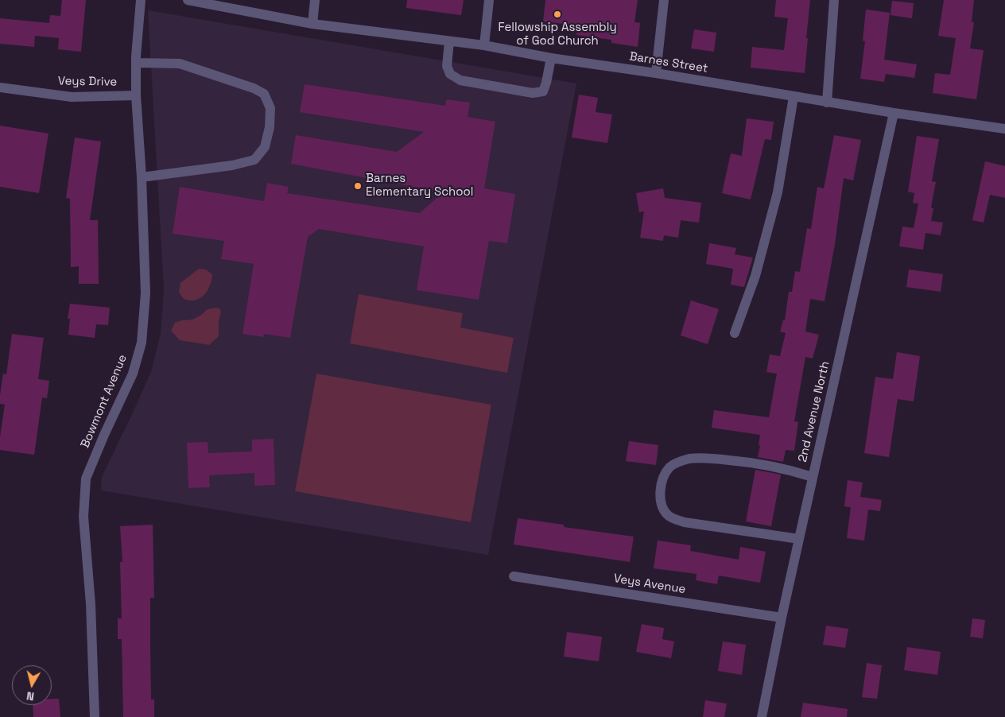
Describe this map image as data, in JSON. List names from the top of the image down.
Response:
{
  "streets": {
    "street": [
      "Barnes Street",
      "Veys Drive",
      "Bowmont Avenue",
      "2nd Avenue North",
      "Veys Avenue"
    ]
  },
  "crossings": [
    ["Barnes Street", "2nd Avenue North"],
    ["Veys Drive", "Bowmont Avenue"],
    ["2nd Avenue North", "Veys Avenue"]
  ],
  "places": ["Fellowship Assembly of God Church", "Barnes Elementary School"],
  "north": "bottom"
}
